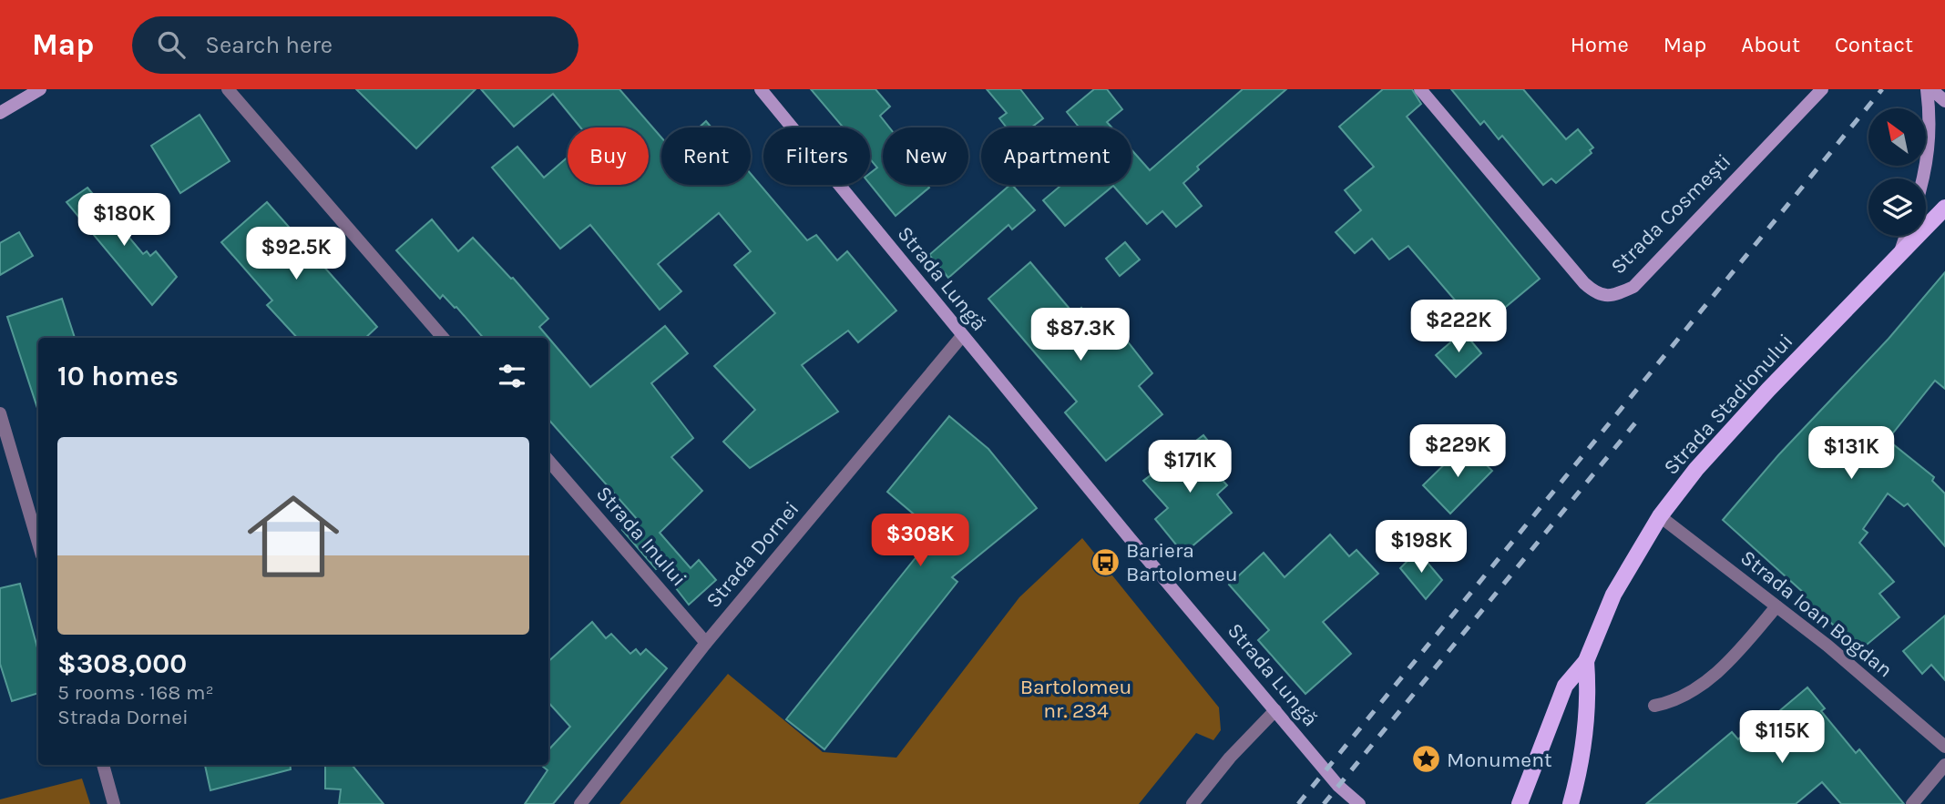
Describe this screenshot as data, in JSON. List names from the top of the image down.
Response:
{
  "streets": {
    "main road": ["Strada Cosmești", "Strada Lungă", "Strada Stadionului"],
    "street": ["Strada Inului", "Strada Dornei", "Strada Ioan Bogdan"]
  },
  "crossings": [
    ["Strada Lungă", "Strada Dornei"],
    ["Strada Stadionului", "Strada Ioan Bogdan"],
    ["Strada Inului", "Strada Dornei"]
  ],
  "parks": ["Bartolomeu nr. 234"],
  "places": {
    "bus stop": ["Bariera Bartolomeu"],
    "place": ["Monument"]
  },
  "north": "top left",
  "page": {
    "header": "Map",
    "search": "Search here",
    "nav": [
      "Home",
      "Map",
      "About",
      "Contact"
    ],
    "chip": [
      "Buy",
      "Rent",
      "Filters",
      "New",
      "Apartment"
    ],
    "price": [
      "$180K",
      "$92.5K",
      "$222K",
      "$87.3K",
      "$229K",
      "$131K",
      "$171K",
      "$308K",
      "$198K",
      "$115K"
    ],
    "heading": "10 homes",
    "list": [
      {
        "name": "$308,000",
        "note": "5 rooms · 168 m² · Strada Dornei"
      }
    ]
  }
}
